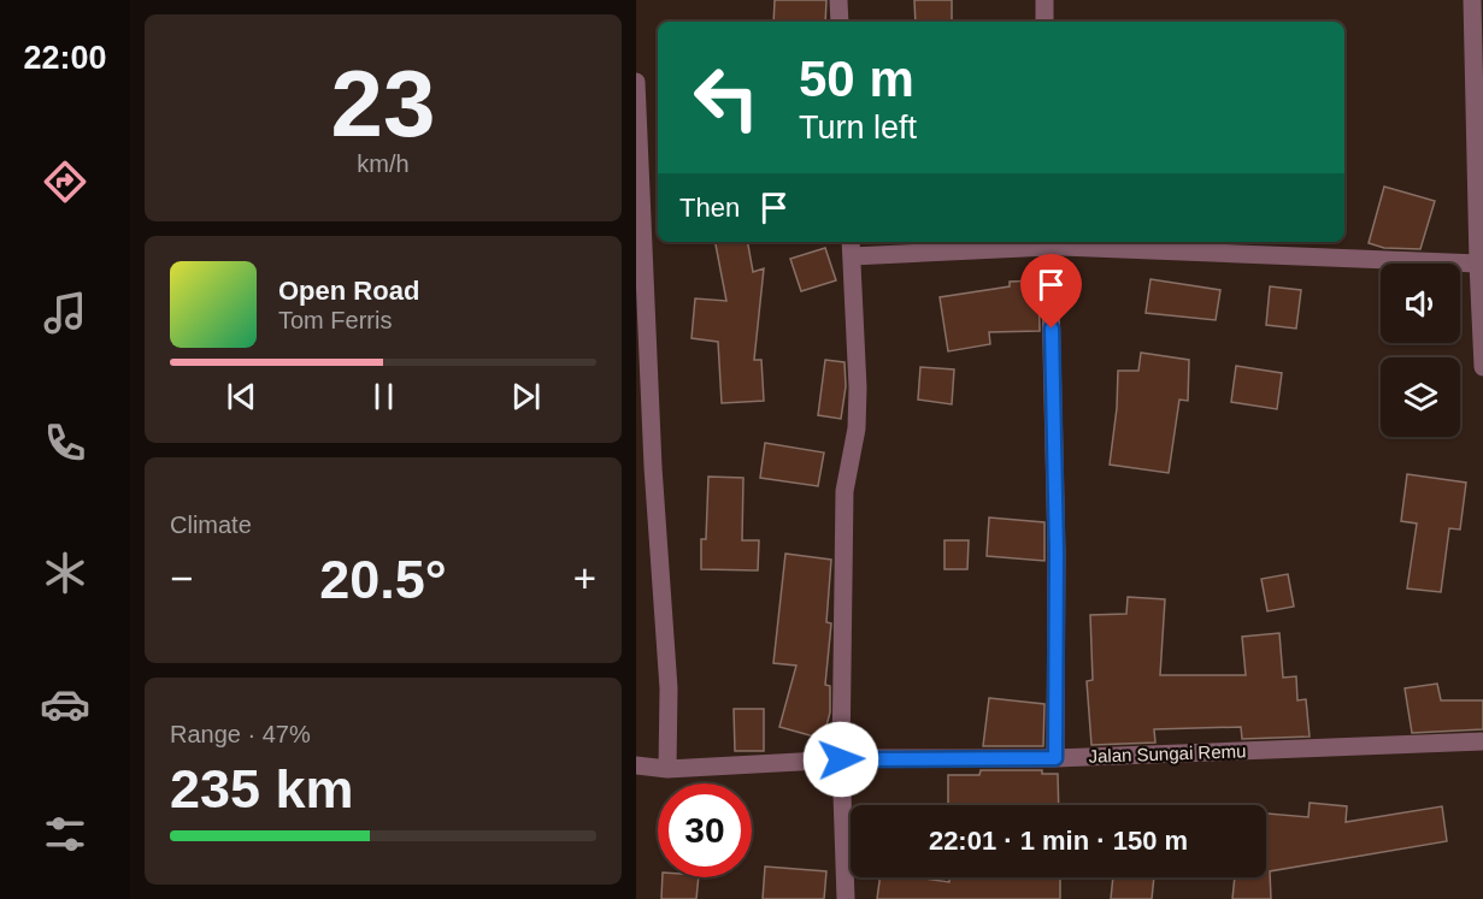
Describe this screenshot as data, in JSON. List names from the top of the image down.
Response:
{
  "streets": {
    "street": ["Jalan Sungai Remu"]
  },
  "page": {
    "tabs": "22:00",
    "tile": [
      ["23", "km/h"],
      "Climate",
      ["Range · 47%", "235 km"]
    ],
    "turn": ["50 m", "Turn left"],
    "then": "Then",
    "song": ["Open Road", "Tom Ferris"],
    "heat": ["−", "20.5°", "+"],
    "limit": "30",
    "trip": "22:01 · 1 min · 150 m"
  }
}
